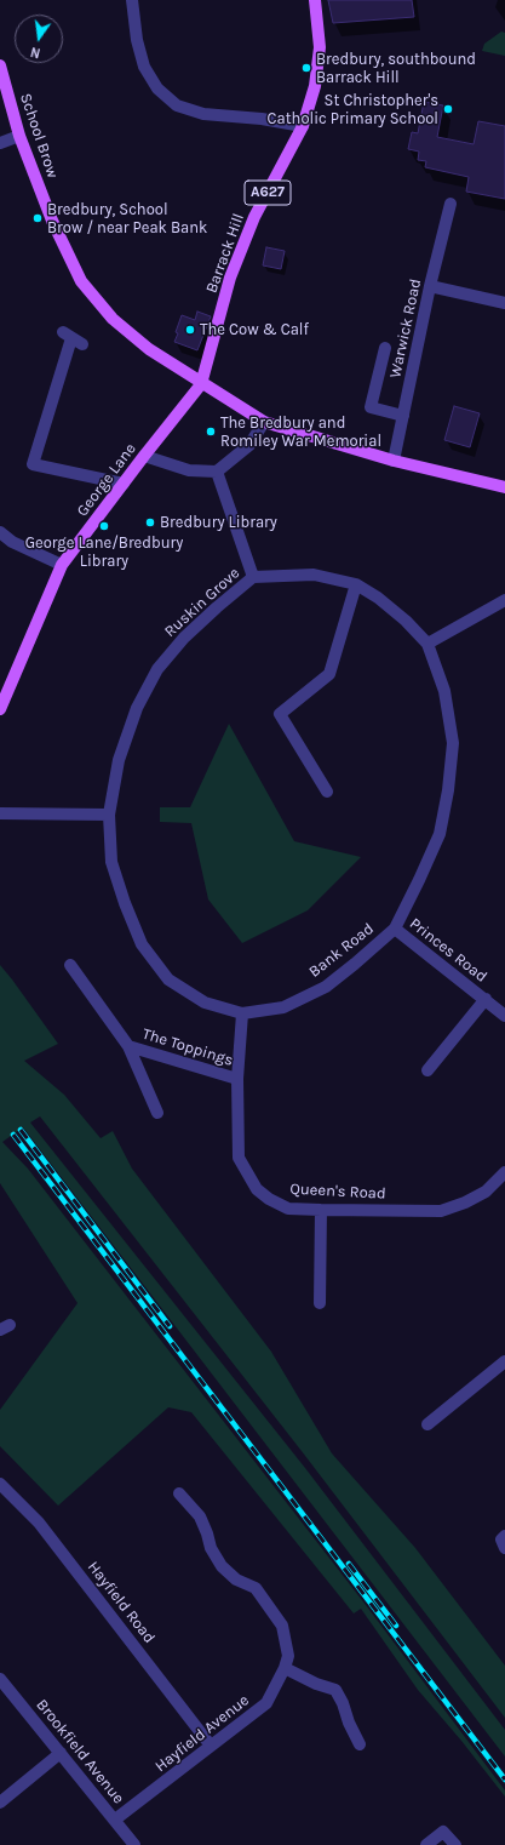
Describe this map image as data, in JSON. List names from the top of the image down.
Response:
{
  "streets": {
    "main road": [
      "School Brow",
      "A627",
      "Barrack Hill",
      "George Lane"
    ],
    "street": [
      "Warwick Road",
      "Ruskin Grove",
      "Bank Road",
      "Princes Road",
      "The Toppings",
      "Queen's Road",
      "Hayfield Road",
      "Hayfield Avenue",
      "Brookfield Avenue"
    ]
  },
  "crossings": [
    ["School Brow", "Barrack Hill"],
    ["School Brow", "Warwick Road"],
    ["School Brow", "George Lane"],
    ["Barrack Hill", "George Lane"],
    ["Ruskin Grove", "Bank Road"],
    ["Bank Road", "Princes Road"],
    ["Bank Road", "Queen's Road"],
    ["The Toppings", "Queen's Road"],
    ["Hayfield Road", "Hayfield Avenue"],
    ["Hayfield Avenue", "Brookfield Avenue"]
  ],
  "places": [
    "Bredbury, southbound Barrack Hill",
    "St Christopher's Catholic Primary School",
    "Bredbury, School Brow / near Peak Bank",
    "The Cow & Calf",
    "The Bredbury and Romiley War Memorial",
    "Bredbury Library",
    "George Lane/Bredbury Library"
  ],
  "north": "bottom"
}
